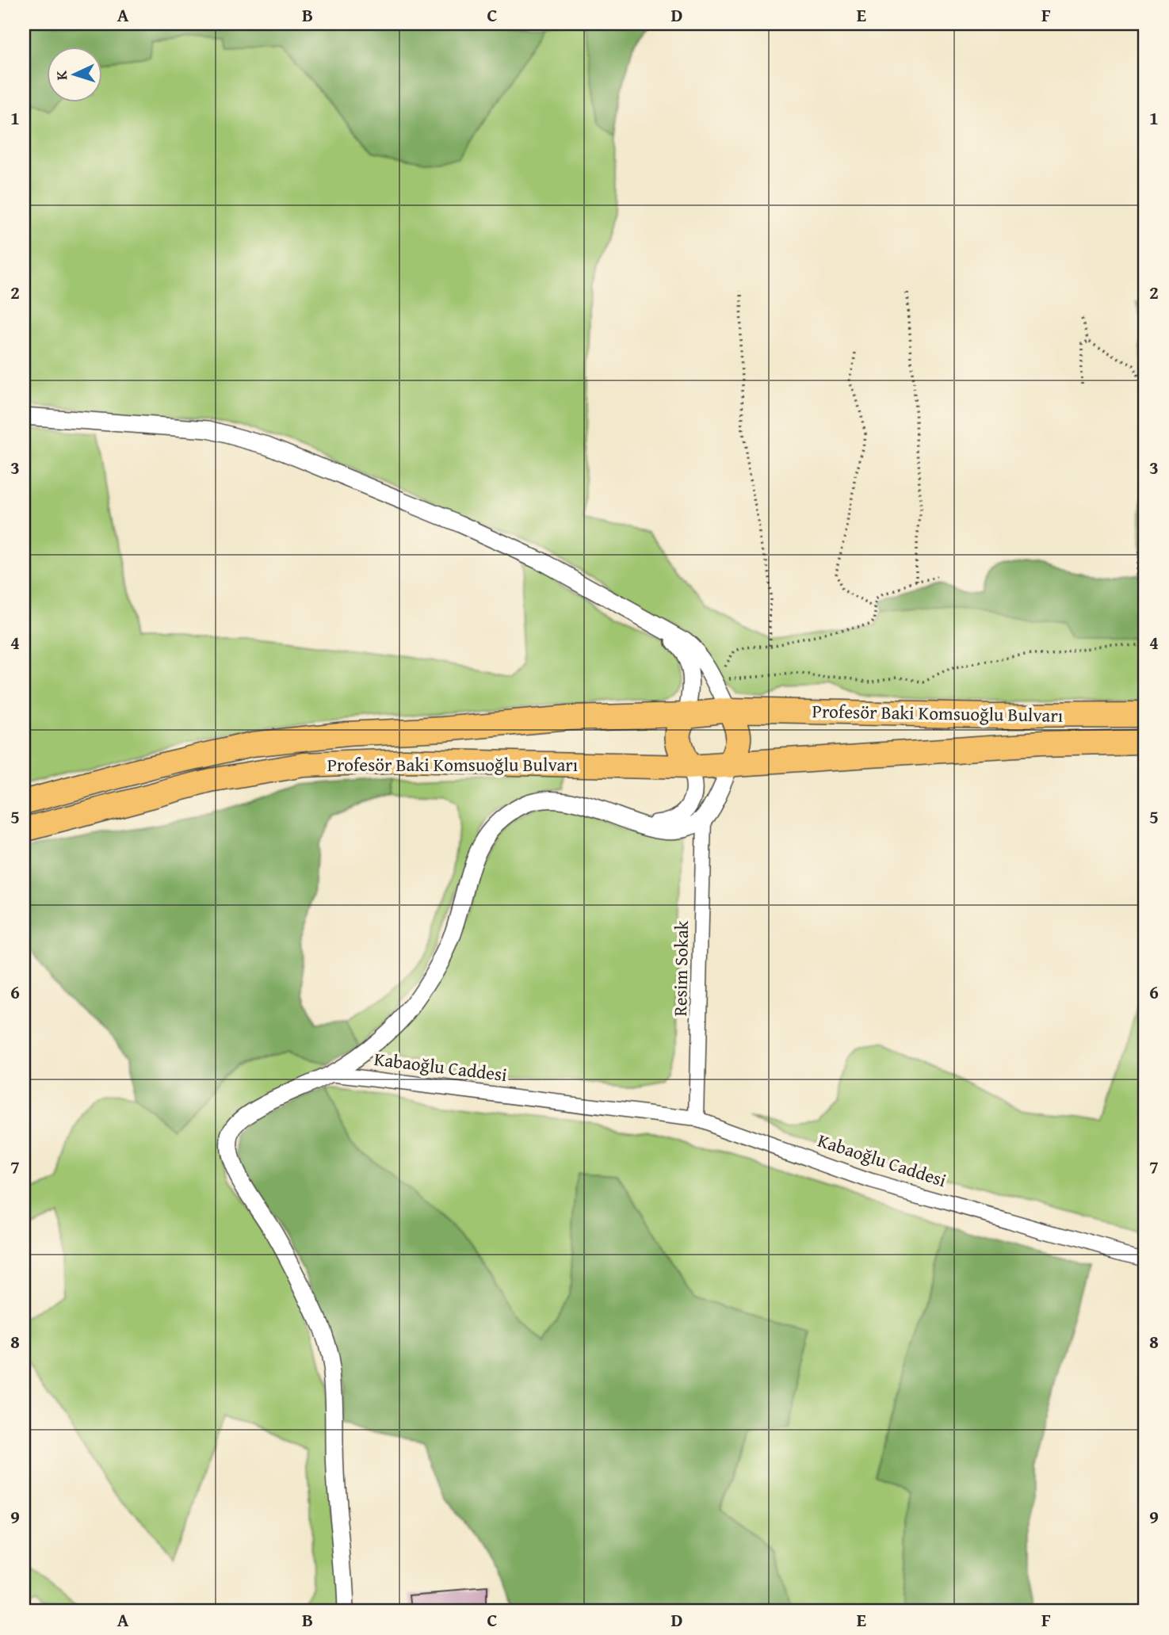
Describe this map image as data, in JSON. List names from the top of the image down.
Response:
{
  "streets": {
    "highway": ["Profesör Baki Komsuoğlu Bulvarı"],
    "street": ["Resim Sokak", "Kabaoğlu Caddesi"]
  },
  "crossings": [
    ["Resim Sokak", "Kabaoğlu Caddesi"]
  ],
  "north": "left",
  "grid": {
    "columns": [
      "A",
      "B",
      "C",
      "D",
      "E",
      "F"
    ],
    "rows": [
      "1",
      "2",
      "3",
      "4",
      "5",
      "6",
      "7",
      "8",
      "9"
    ]
  }
}
